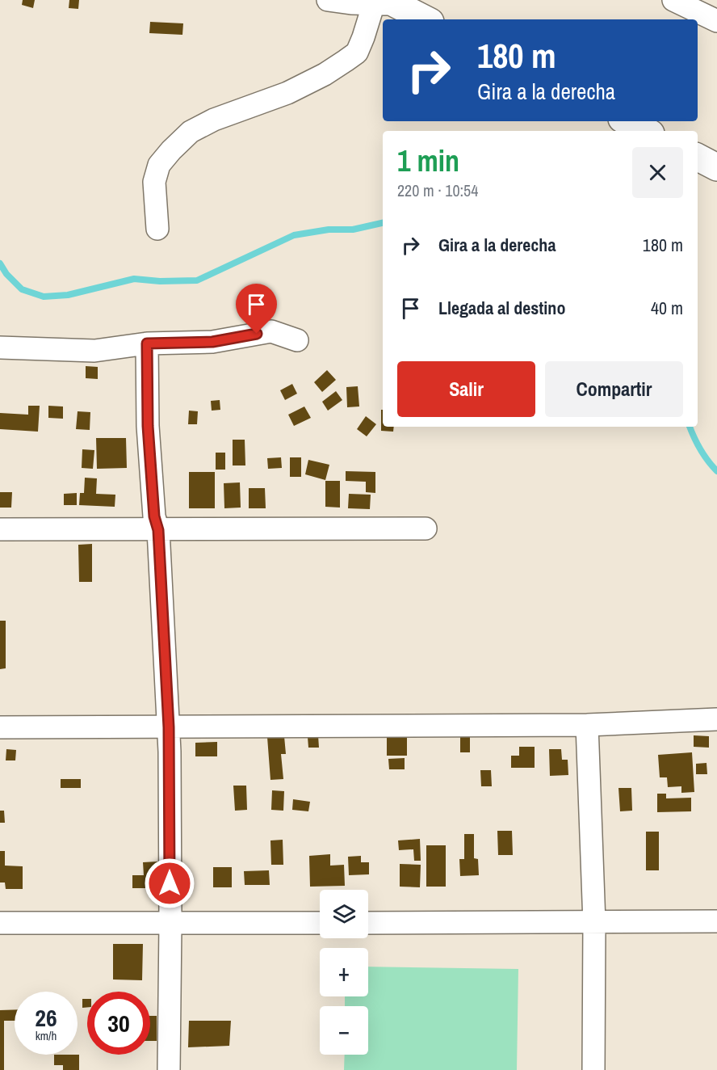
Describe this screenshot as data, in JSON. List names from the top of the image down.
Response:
{
  "page": {
    "turn": ["180 m", "Gira a la derecha"],
    "heading": ["1 min", "220 m · 10:54"],
    "list": [
      {
        "name": "Gira a la derecha",
        "value": "180 m"
      },
      {
        "name": "Llegada al destino",
        "value": "40 m"
      }
    ],
    "buttons": ["Salir", "Compartir"],
    "map_buttons": ["+", "−"],
    "speed": "26 km/h",
    "limit": "30"
  }
}
